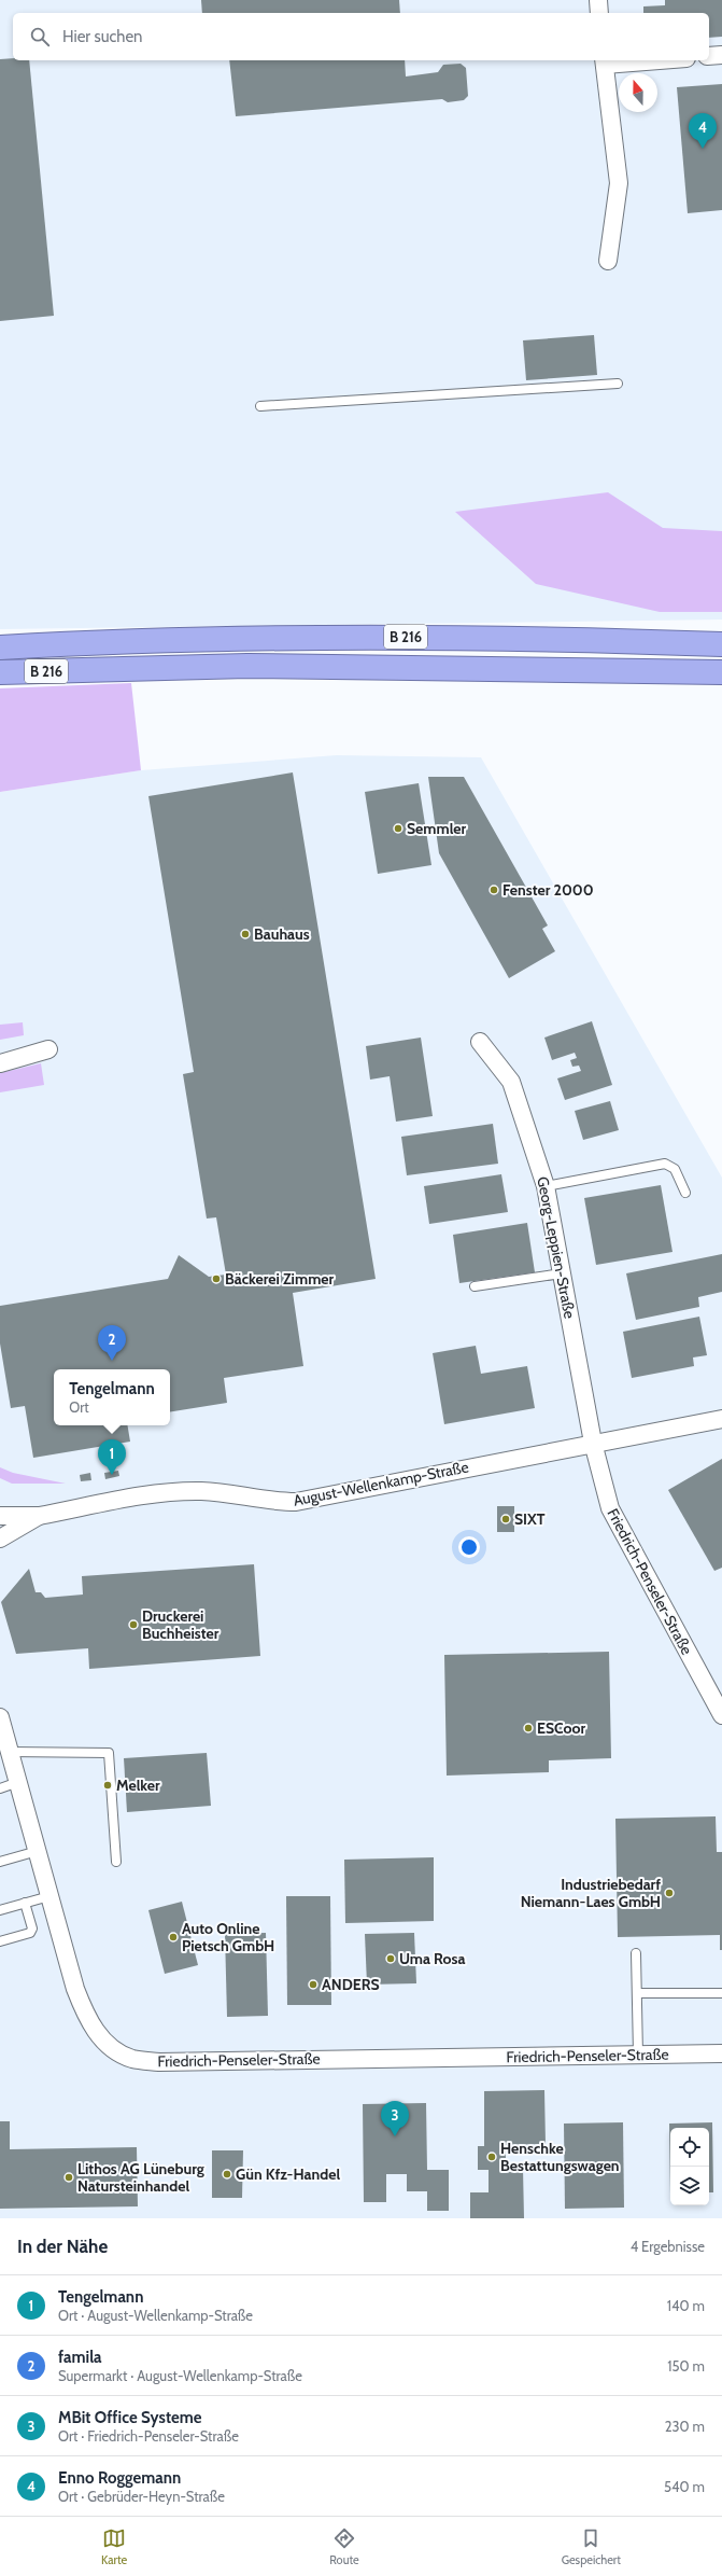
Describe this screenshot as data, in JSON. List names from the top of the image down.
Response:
{
  "streets": {
    "highway": ["B 216"],
    "street": ["Georg-Leppien-Straße", "August-Wellenkamp-Straße", "Friedrich-Penseler-Straße"]
  },
  "crossings": [
    ["Georg-Leppien-Straße", "August-Wellenkamp-Straße"],
    ["Georg-Leppien-Straße", "Friedrich-Penseler-Straße"],
    ["August-Wellenkamp-Straße", "Friedrich-Penseler-Straße"]
  ],
  "places": [
    "Semmler",
    "Fenster 2000",
    "Bauhaus",
    "Bäckerei Zimmer",
    "SIXT",
    "Druckerei Buchheister",
    "ESCoor",
    "Melker",
    "Industriebedarf Niemann-Laes GmbH",
    "Auto Online Pietsch GmbH",
    "Uma Rosa",
    "ANDERS",
    "Henschke Bestattungswagen",
    "Gün Kfz-Handel",
    "Lithos AG Lüneburg Natursteinhandel"
  ],
  "north": "top",
  "page": {
    "search": "Hier suchen",
    "pins": [
      "4",
      "2",
      "1",
      "3"
    ],
    "popup": ["Tengelmann", "Ort"],
    "heading": ["In der Nähe", "4 Ergebnisse"],
    "list": [
      {
        "mark": "1",
        "name": "Tengelmann",
        "note": "Ort · August-Wellenkamp-Straße",
        "value": "140 m"
      },
      {
        "mark": "2",
        "name": "famila",
        "note": "Supermarkt · August-Wellenkamp-Straße",
        "value": "150 m"
      },
      {
        "mark": "3",
        "name": "MBit Office Systeme",
        "note": "Ort · Friedrich-Penseler-Straße",
        "value": "230 m"
      },
      {
        "mark": "4",
        "name": "Enno Roggemann",
        "note": "Ort · Gebrüder-Heyn-Straße",
        "value": "540 m"
      }
    ],
    "nav": ["Karte", "Route", "Gespeichert"]
  }
}
